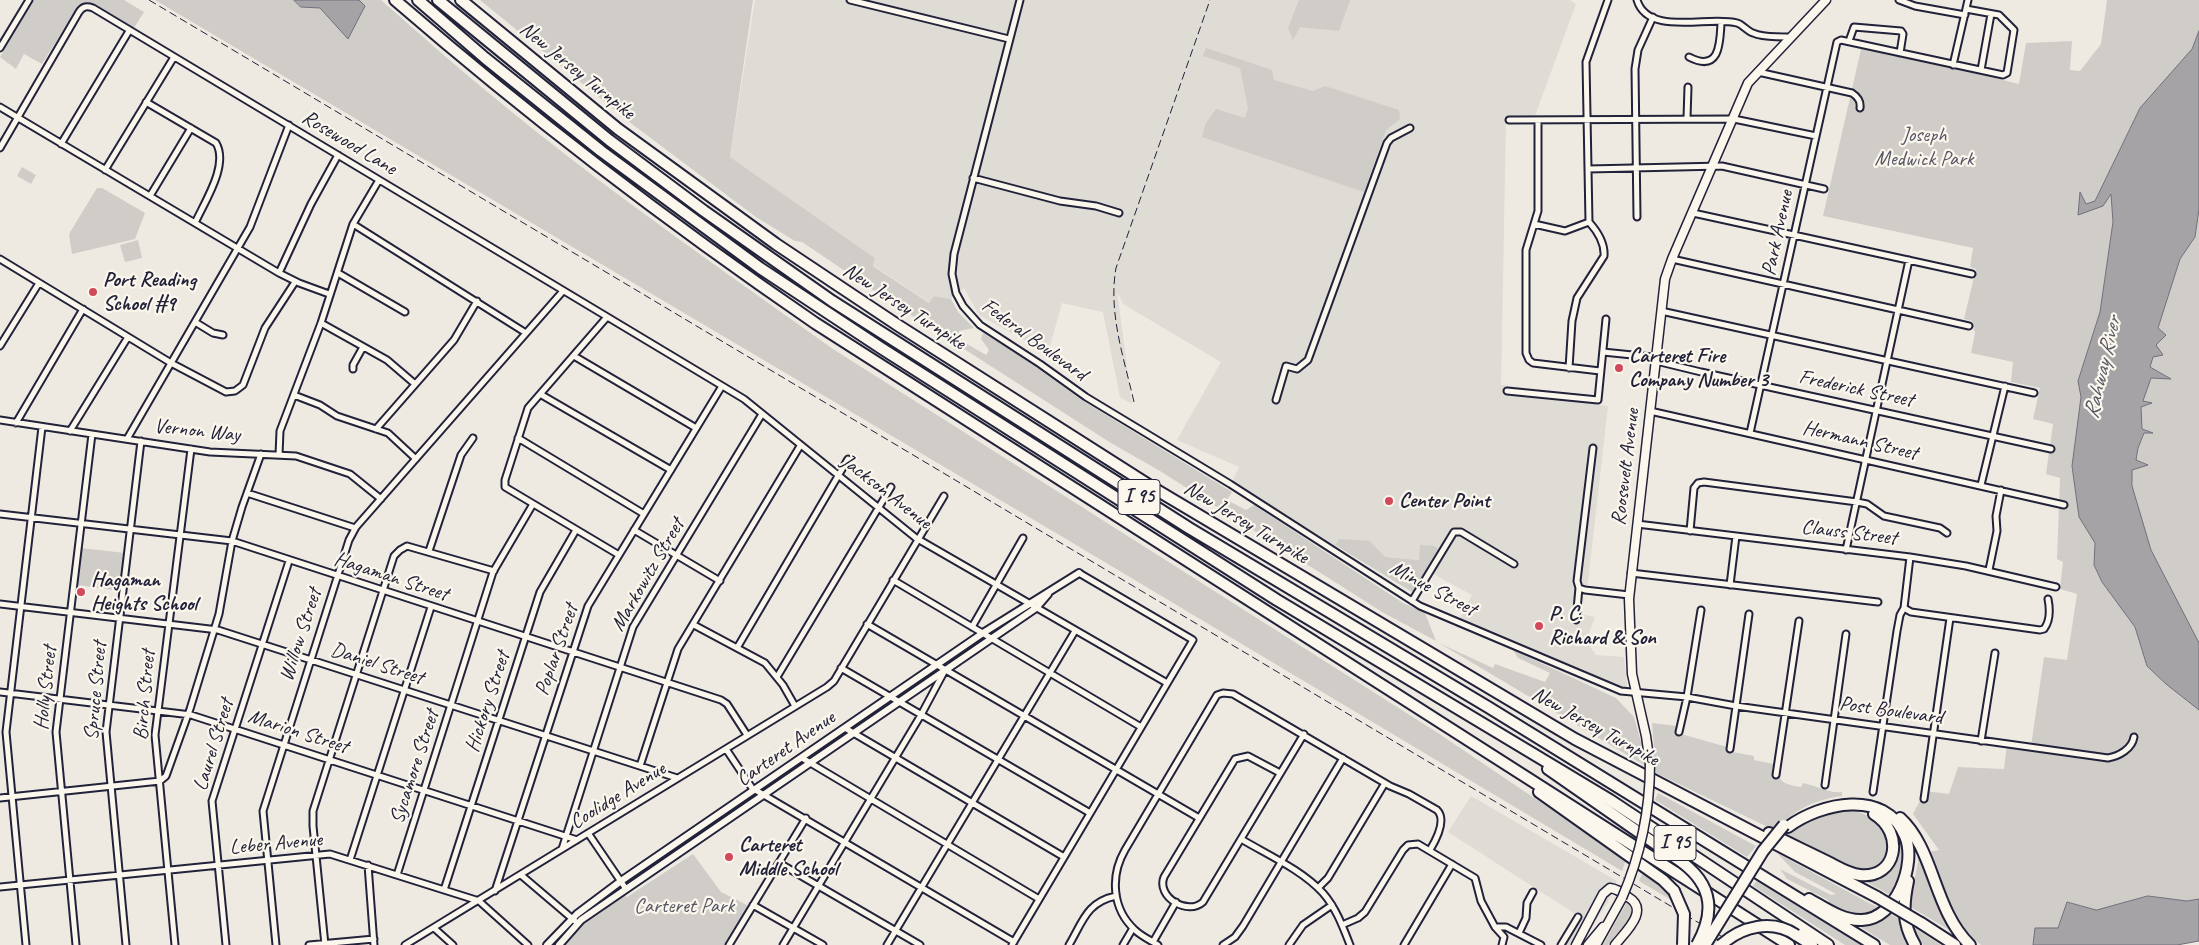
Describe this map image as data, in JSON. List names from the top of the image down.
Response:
{
  "streets": {
    "highway": ["New Jersey Turnpike", "I 95"],
    "main road": ["Roosevelt Avenue"],
    "street": [
      "Rosewood Lane",
      "Park Avenue",
      "Federal Boulevard",
      "Frederick Street",
      "Vernon Way",
      "Hermann Street",
      "Jackson Avenue",
      "Clauss Street",
      "Markowitz Street",
      "Hagaman Street",
      "Minue Street",
      "Willow Street",
      "Poplar Street",
      "Daniel Street",
      "Holly Street",
      "Spruce Street",
      "Birch Street",
      "Hickory Street",
      "Post Boulevard",
      "Marion Street",
      "Laurel Street",
      "Carteret Avenue",
      "Sycamore Street",
      "Coolidge Avenue",
      "Leber Avenue"
    ]
  },
  "crossings": [
    ["Rosewood Lane", "Jackson Avenue"],
    ["Rosewood Lane", "Willow Street"],
    ["Park Avenue", "Frederick Street"],
    ["Park Avenue", "Hermann Street"],
    ["Federal Boulevard", "Minue Street"],
    ["Frederick Street", "Roosevelt Avenue"],
    ["Vernon Way", "Willow Street"],
    ["Vernon Way", "Holly Street"],
    ["Vernon Way", "Spruce Street"],
    ["Vernon Way", "Birch Street"],
    ["Hermann Street", "Roosevelt Avenue"],
    ["Roosevelt Avenue", "Clauss Street"],
    ["Roosevelt Avenue", "Minue Street"],
    ["Roosevelt Avenue", "Post Boulevard"],
    ["Jackson Avenue", "Markowitz Street"],
    ["Jackson Avenue", "Poplar Street"],
    ["Jackson Avenue", "Carteret Avenue"],
    ["Jackson Avenue", "Coolidge Avenue"],
    ["Markowitz Street", "Hagaman Street"],
    ["Markowitz Street", "Daniel Street"],
    ["Markowitz Street", "Marion Street"],
    ["Markowitz Street", "Coolidge Avenue"],
    ["Hagaman Street", "Willow Street"],
    ["Hagaman Street", "Poplar Street"],
    ["Hagaman Street", "Holly Street"],
    ["Hagaman Street", "Spruce Street"],
    ["Hagaman Street", "Birch Street"],
    ["Hagaman Street", "Hickory Street"],
    ["Hagaman Street", "Laurel Street"],
    ["Hagaman Street", "Sycamore Street"],
    ["Hagaman Street", "Coolidge Avenue"],
    ["Minue Street", "Post Boulevard"],
    ["Willow Street", "Daniel Street"],
    ["Willow Street", "Marion Street"],
    ["Willow Street", "Leber Avenue"],
    ["Poplar Street", "Daniel Street"],
    ["Poplar Street", "Marion Street"],
    ["Poplar Street", "Coolidge Avenue"],
    ["Daniel Street", "Holly Street"],
    ["Daniel Street", "Spruce Street"],
    ["Daniel Street", "Birch Street"],
    ["Daniel Street", "Hickory Street"],
    ["Daniel Street", "Laurel Street"],
    ["Daniel Street", "Sycamore Street"],
    ["Daniel Street", "Coolidge Avenue"],
    ["Holly Street", "Marion Street"],
    ["Holly Street", "Leber Avenue"],
    ["Spruce Street", "Marion Street"],
    ["Spruce Street", "Leber Avenue"],
    ["Birch Street", "Marion Street"],
    ["Birch Street", "Leber Avenue"],
    ["Hickory Street", "Marion Street"],
    ["Hickory Street", "Leber Avenue"],
    ["Marion Street", "Laurel Street"],
    ["Marion Street", "Sycamore Street"],
    ["Marion Street", "Coolidge Avenue"],
    ["Laurel Street", "Leber Avenue"],
    ["Sycamore Street", "Leber Avenue"],
    ["Coolidge Avenue", "Leber Avenue"]
  ],
  "water": ["Rahway River"],
  "parks": ["Joseph Medwick Park", "Carteret Park"],
  "places": [
    "Port Reading School #9",
    "Carteret Fire Company Number 3",
    "Center Point",
    "Hagaman Heights School",
    "P. C. Richard & Son",
    "Carteret Middle School"
  ]
}
